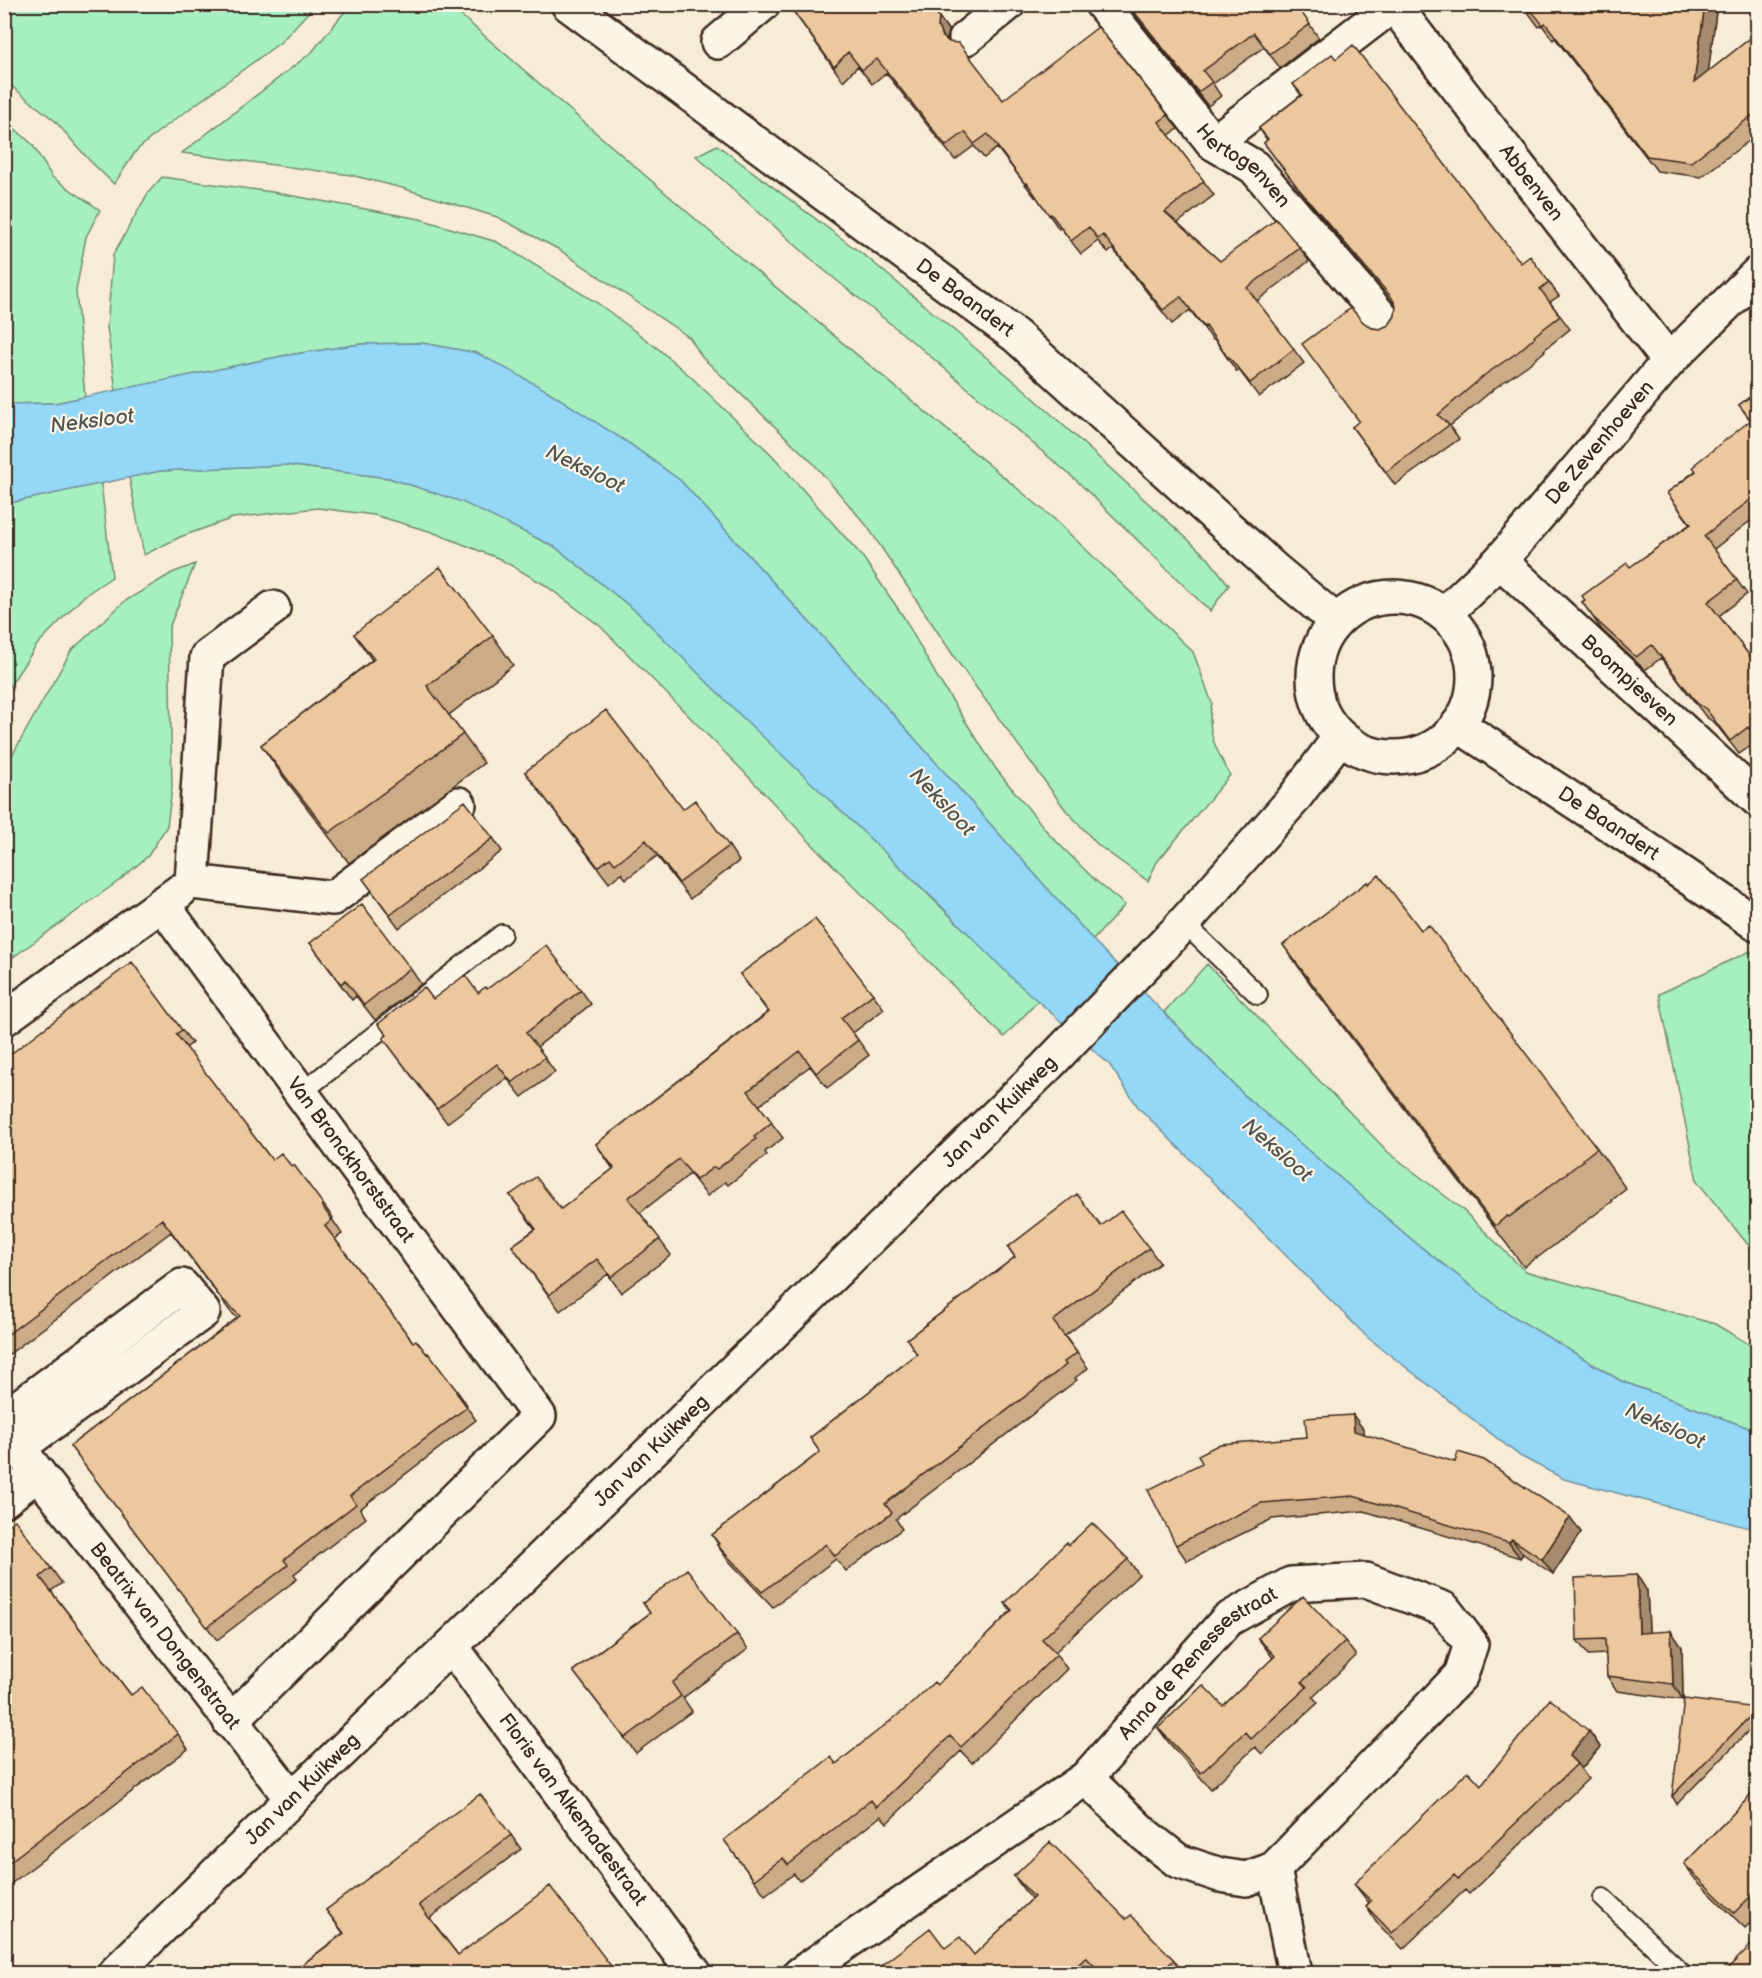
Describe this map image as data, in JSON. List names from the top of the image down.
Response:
{
  "streets": {
    "street": [
      "Hertogenven",
      "Abbenven",
      "De Baandert",
      "De Zevenhoeven",
      "Boompjesven",
      "Jan van Kuikweg",
      "Van Bronckhorststraat",
      "Beatrix van Dongenstraat",
      "Anna de Renessestraat",
      "Floris van Alkemadestraat"
    ]
  },
  "crossings": [
    ["Hertogenven", "Abbenven"],
    ["Abbenven", "De Zevenhoeven"],
    ["De Baandert", "De Zevenhoeven"],
    ["De Baandert", "Jan van Kuikweg"],
    ["De Zevenhoeven", "Boompjesven"],
    ["De Zevenhoeven", "Jan van Kuikweg"],
    ["Jan van Kuikweg", "Beatrix van Dongenstraat"],
    ["Jan van Kuikweg", "Floris van Alkemadestraat"],
    ["Van Bronckhorststraat", "Beatrix van Dongenstraat"]
  ],
  "water": ["Neksloot"]
}
